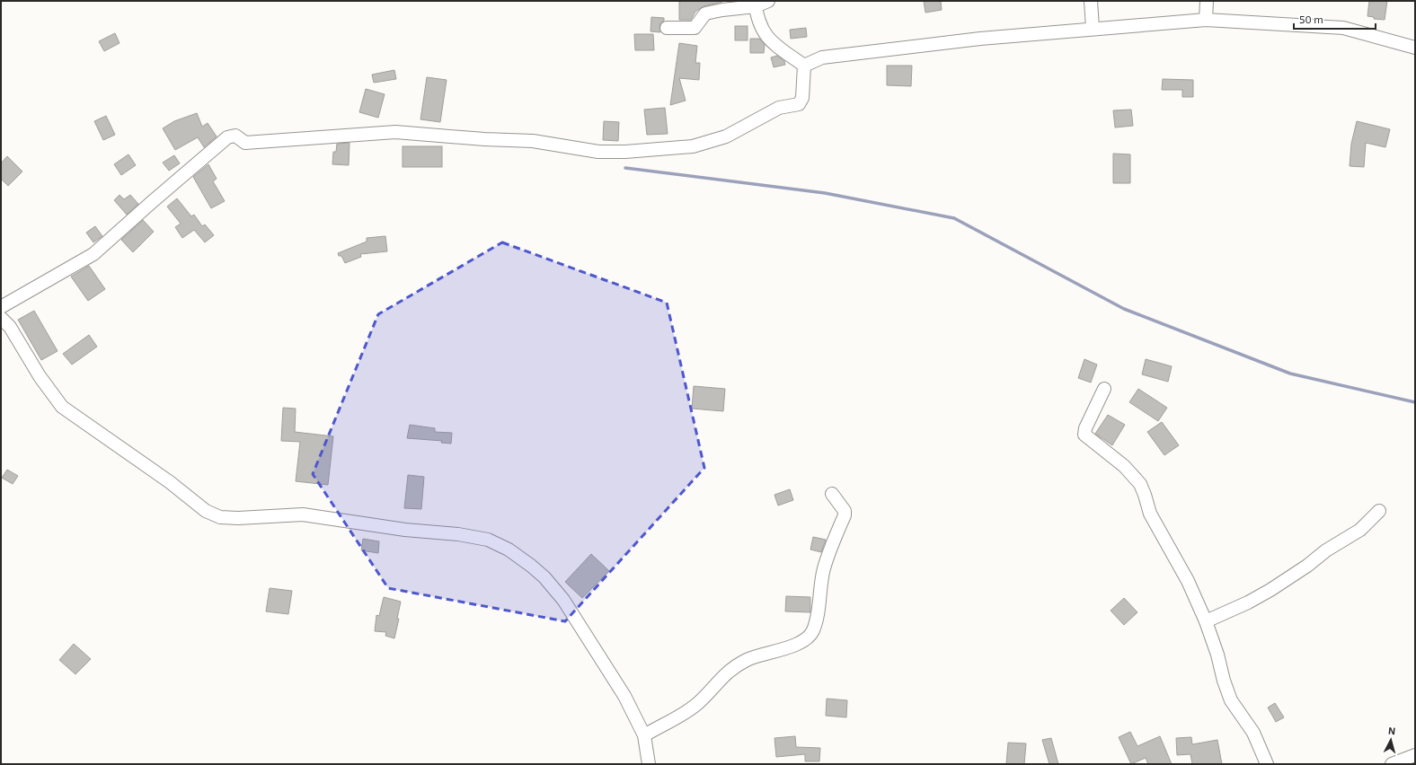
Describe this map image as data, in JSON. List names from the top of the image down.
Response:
{
  "scale_bar": "50 m",
  "north": "top"
}
